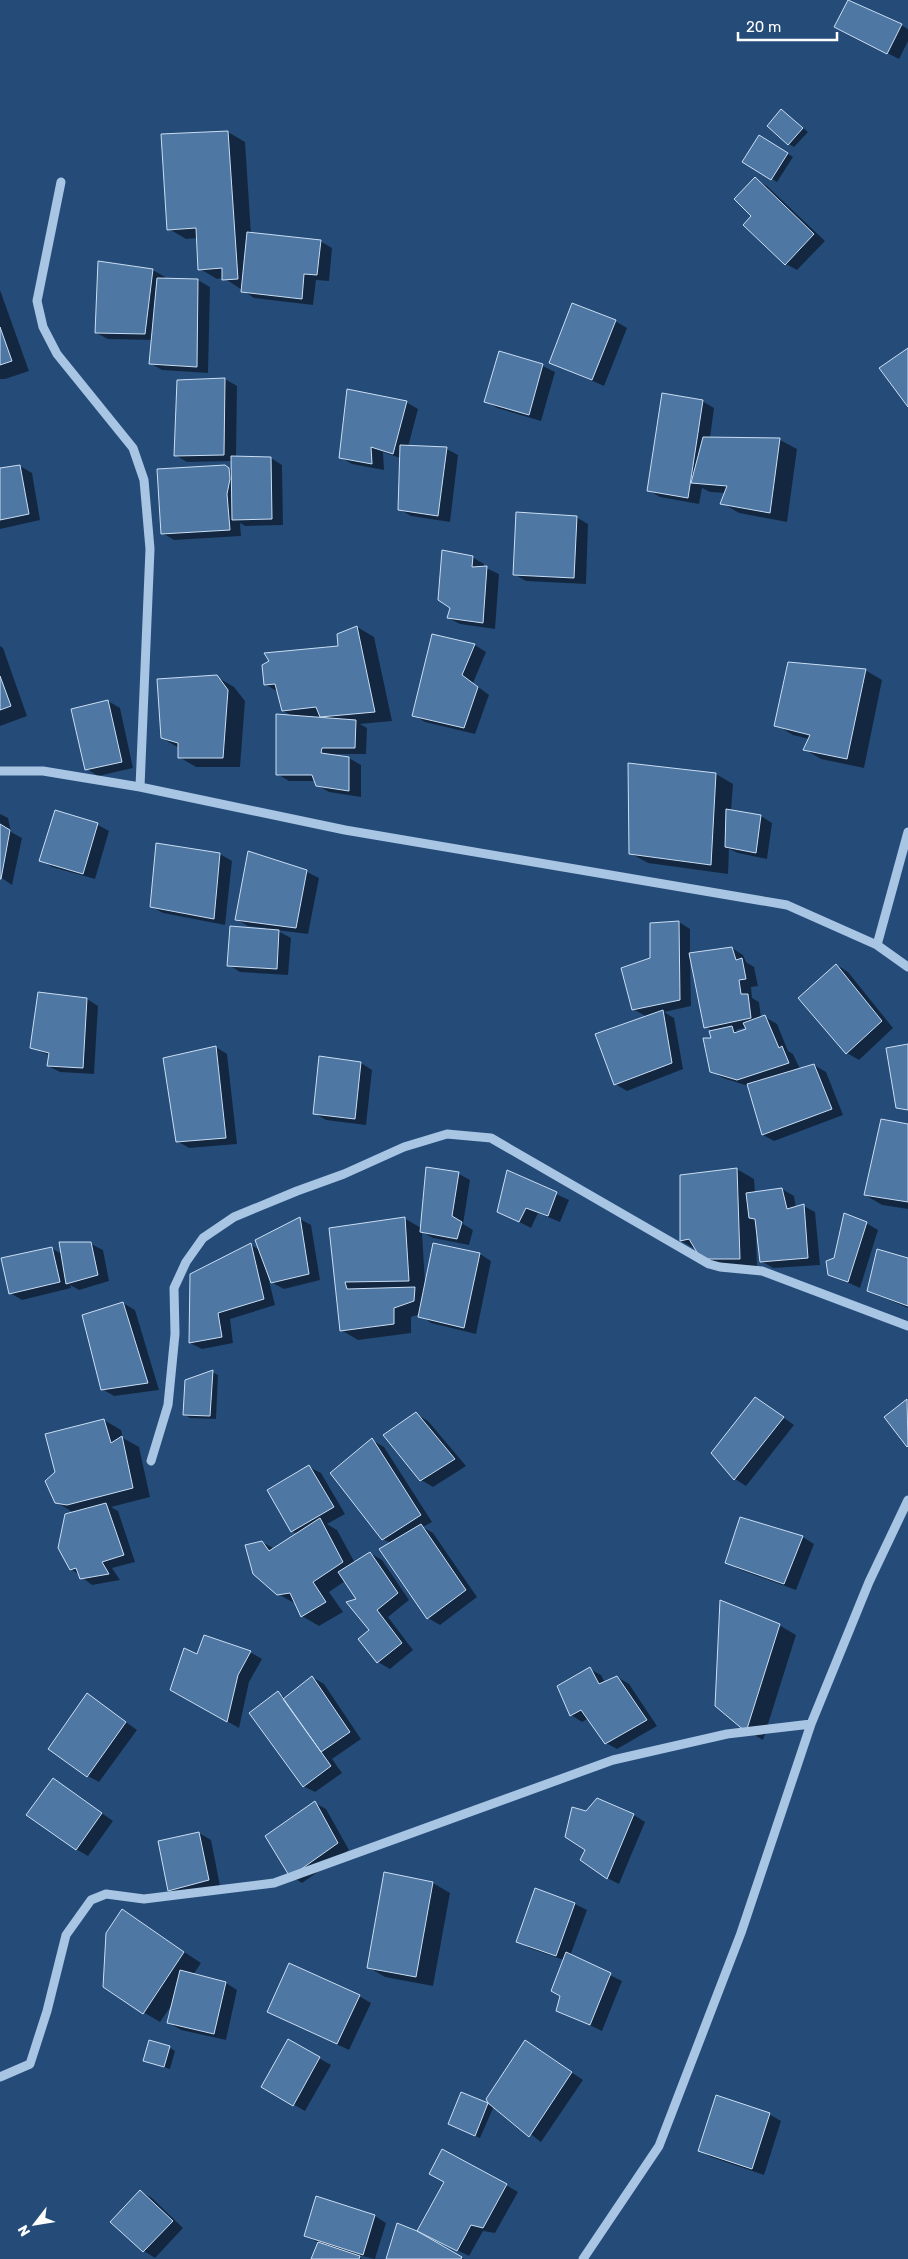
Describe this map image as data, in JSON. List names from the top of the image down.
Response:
{
  "scale_bar": "20 m",
  "north": "bottom left"
}
